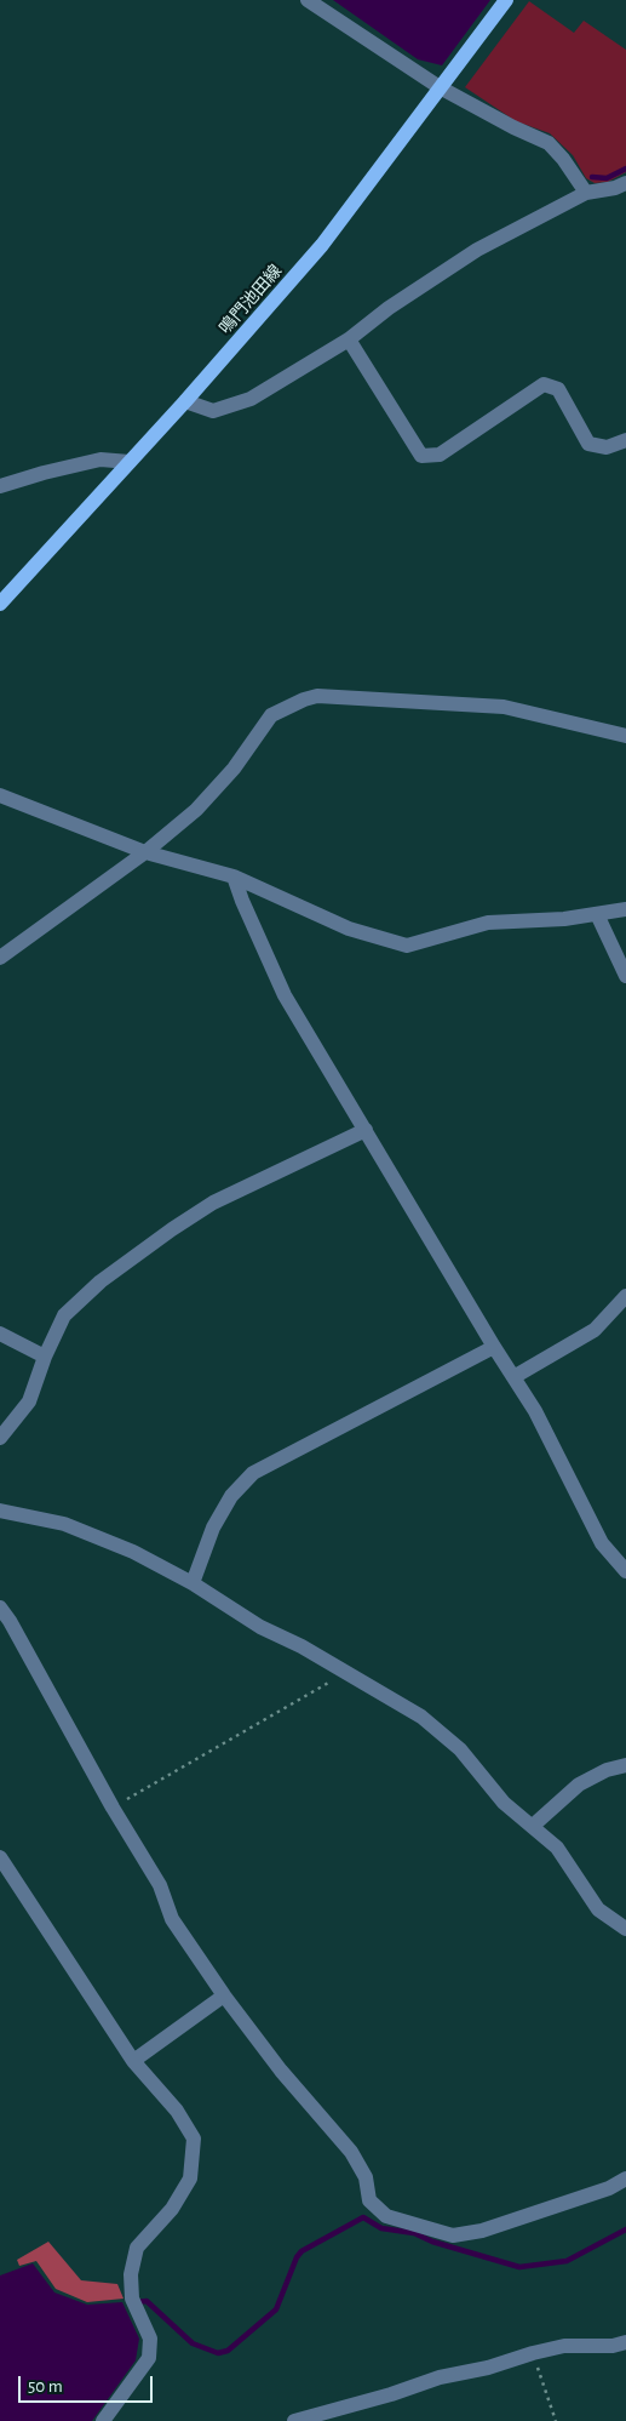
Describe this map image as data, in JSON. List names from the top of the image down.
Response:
{
  "streets": {
    "main road": ["鳴門池田線"]
  },
  "scale_bar": "50 m"
}
